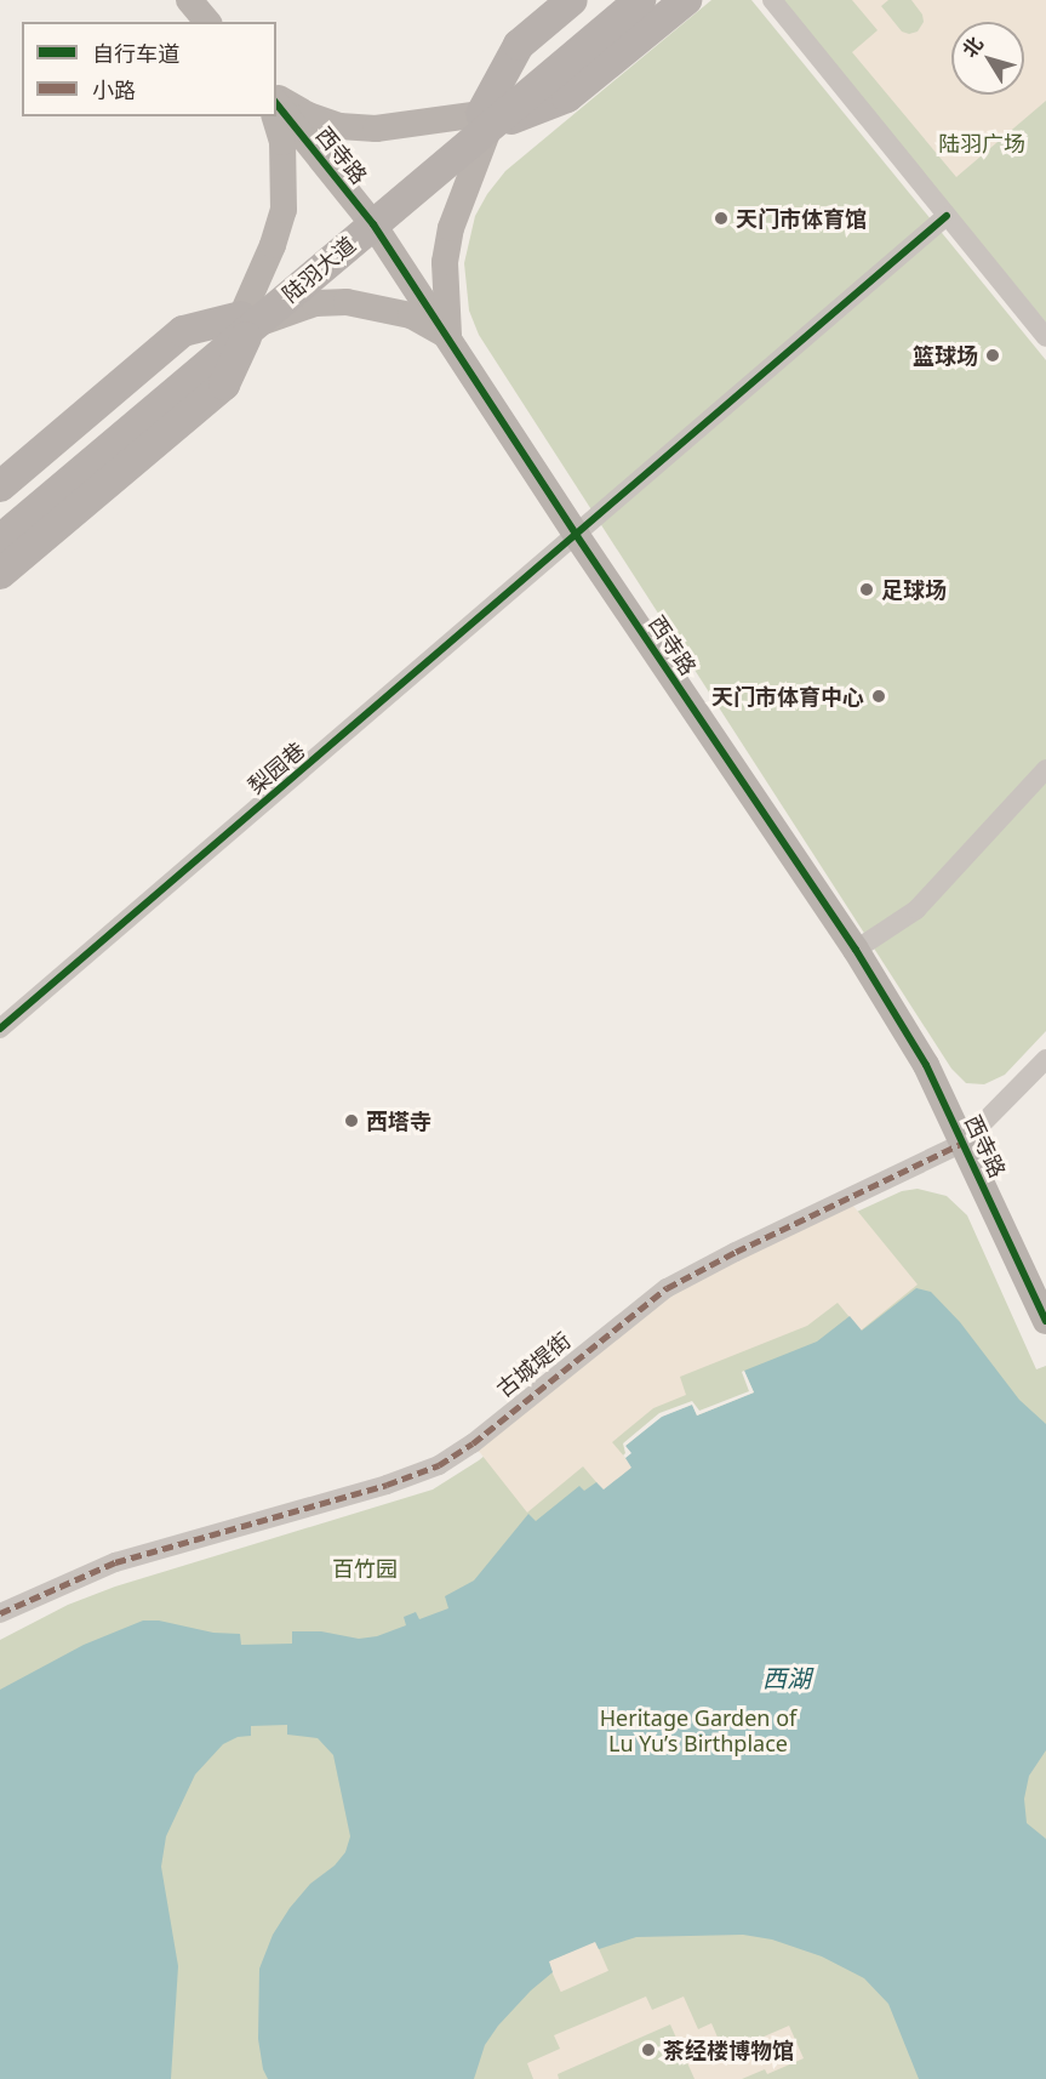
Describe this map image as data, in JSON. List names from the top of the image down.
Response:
{
  "streets": {
    "main road": ["陆羽大道"],
    "street": ["西寺路", "梨园巷", "古城堤街"]
  },
  "crossings": [
    ["西寺路", "陆羽大道"],
    ["西寺路", "梨园巷"],
    ["西寺路", "古城堤街"]
  ],
  "water": ["西湖"],
  "parks": ["陆羽广场", "百竹园", "Heritage Garden of Lu Yu’s Birthplace"],
  "places": [
    "天门市体育馆",
    "篮球场",
    "足球场",
    "天门市体育中心",
    "西塔寺",
    "茶经楼博物馆"
  ],
  "legend": ["自行车道", "小路"],
  "north": "top left"
}
